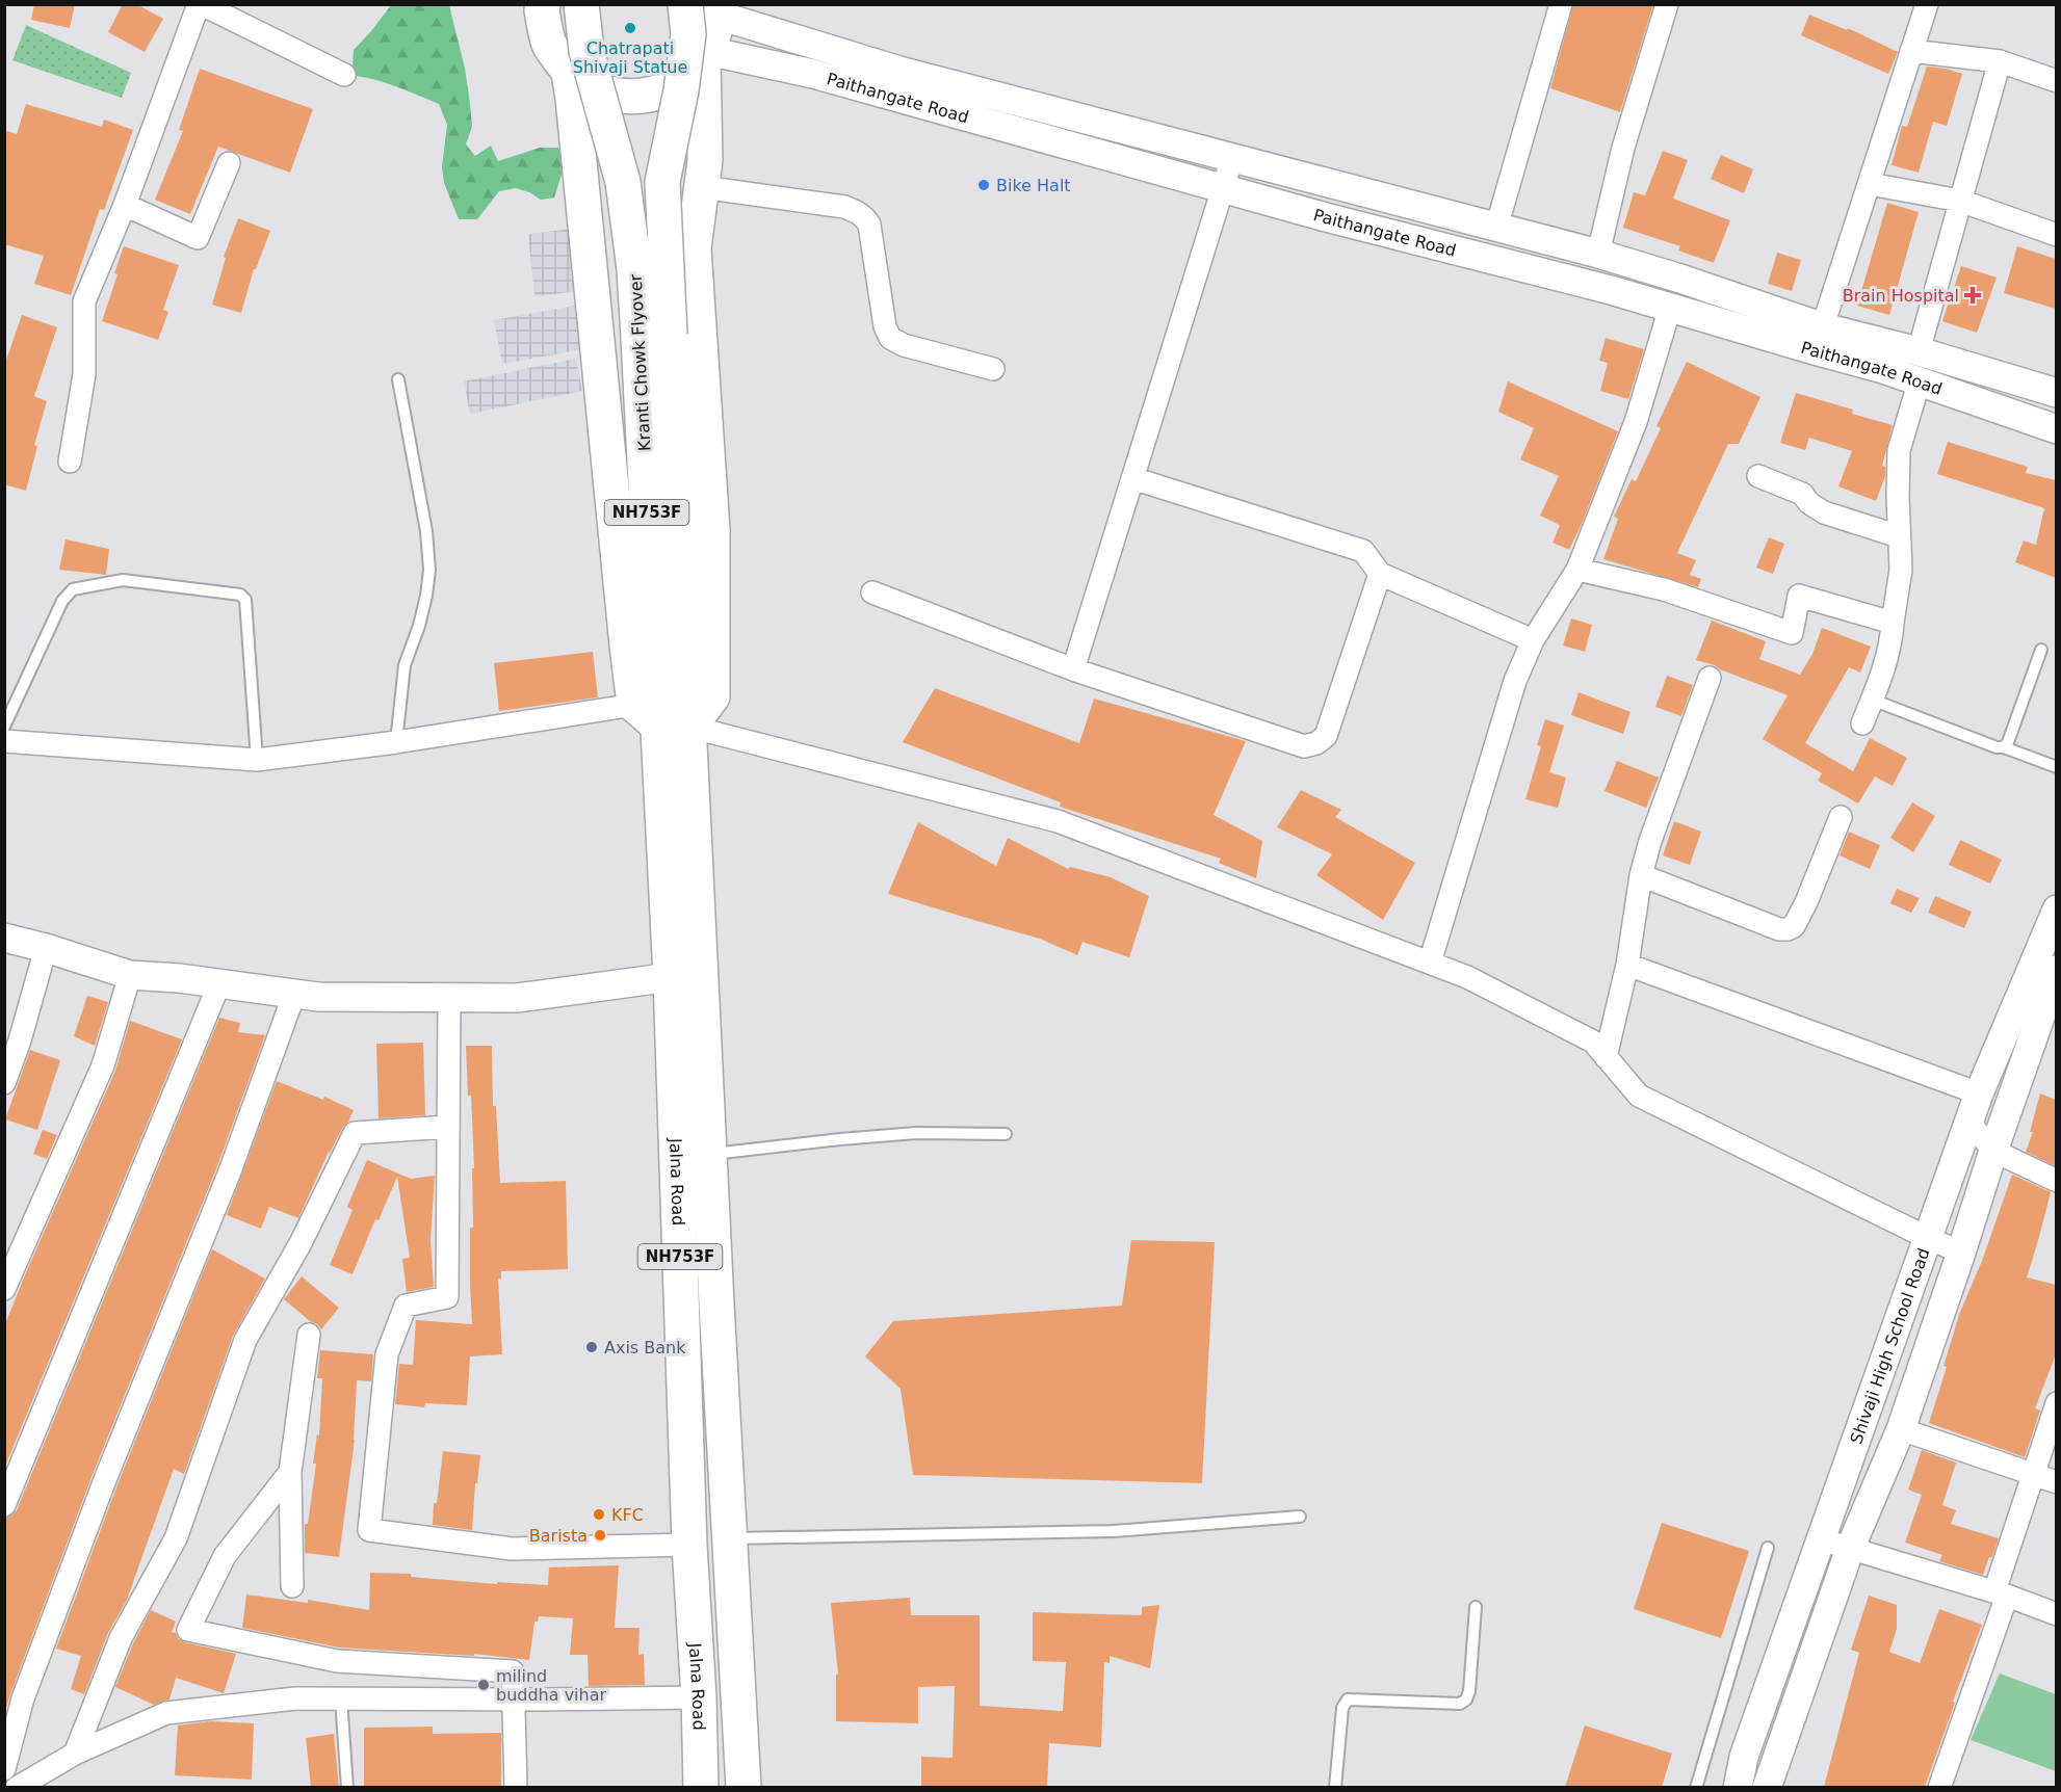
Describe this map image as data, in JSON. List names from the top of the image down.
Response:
{
  "streets": {
    "main road": ["Kranti Chowk Flyover", "NH753F", "Jalna Road"],
    "street": ["Paithangate Road", "Shivaji High School Road"]
  },
  "crossings": [
    ["Kranti Chowk Flyover", "Jalna Road"]
  ],
  "places": {
    "other": [
      "Chatrapati Shivaji Statue",
      "Bike Halt",
      "Axis Bank",
      "KFC",
      "Barista",
      "milind buddha vihar"
    ],
    "health": ["Brain Hospital"]
  }
}
